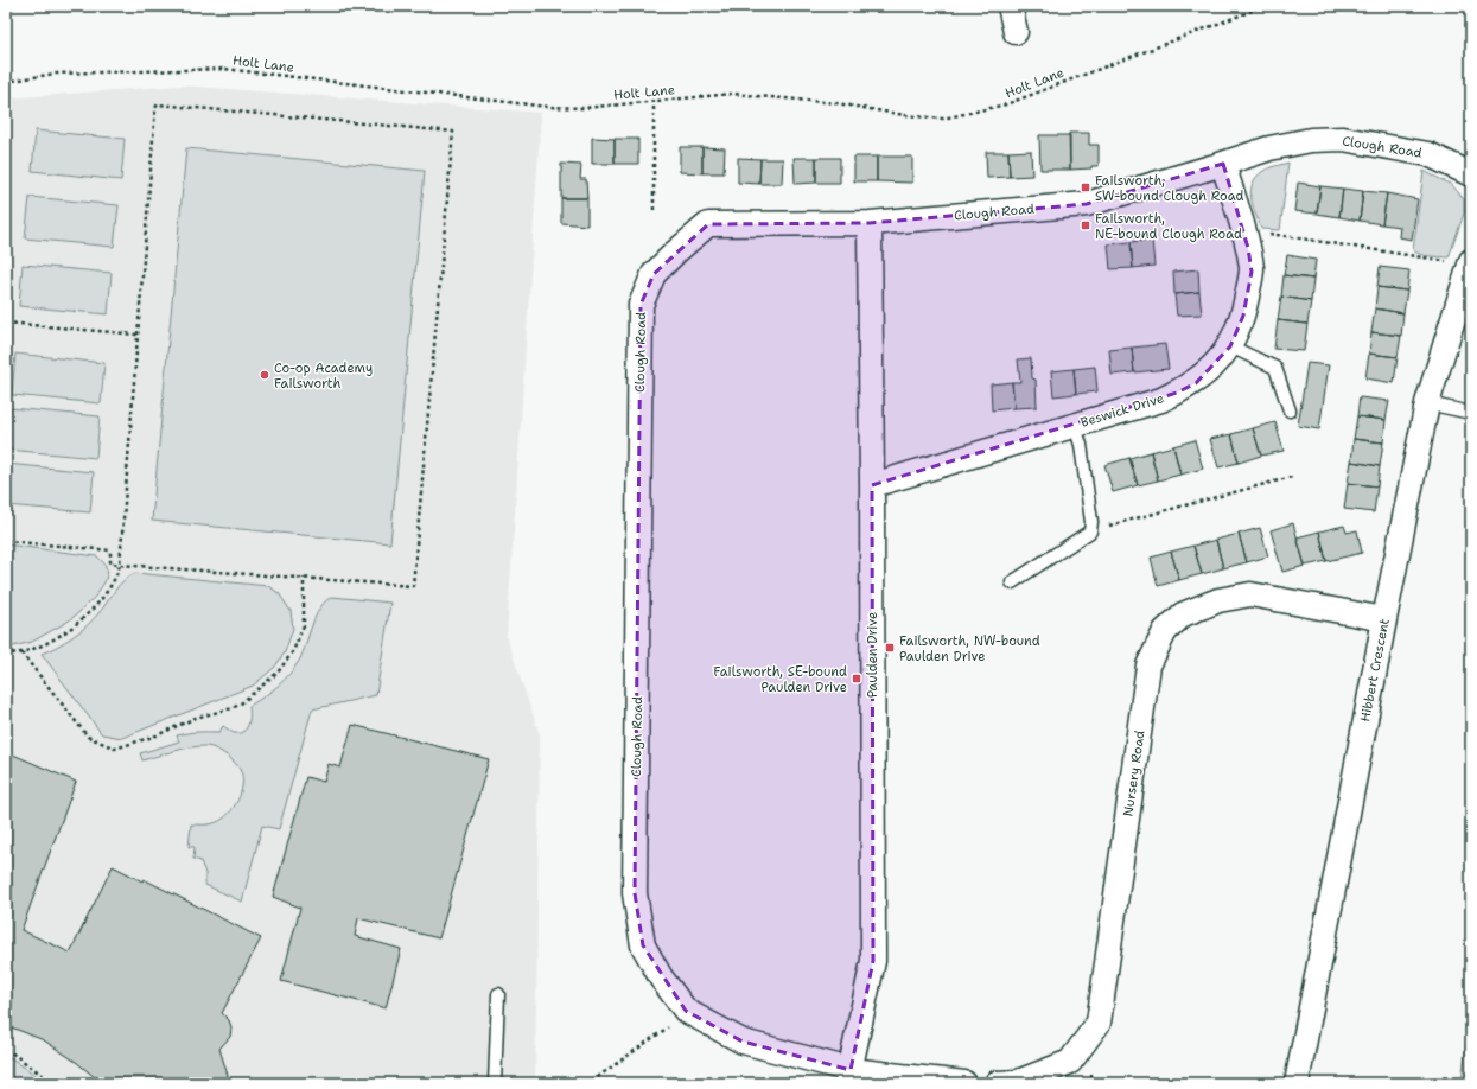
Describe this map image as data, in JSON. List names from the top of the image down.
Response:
{
  "streets": {
    "street": [
      "Clough Road",
      "Beswick Drive",
      "Paulden Drive",
      "Hibbert Crescent",
      "Nursery Road"
    ],
    "path": ["Holt Lane"]
  },
  "crossings": [
    ["Clough Road", "Beswick Drive"],
    ["Clough Road", "Paulden Drive"],
    ["Beswick Drive", "Paulden Drive"],
    ["Hibbert Crescent", "Nursery Road"]
  ],
  "places": {
    "transit": [
      "Failsworth, SW-bound Clough Road",
      "Failsworth, NE-bound Clough Road",
      "Failsworth, NW-bound Paulden Drive",
      "Failsworth, SE-bound Paulden Drive"
    ],
    "other": ["Co-op Academy Failsworth"]
  }
}
